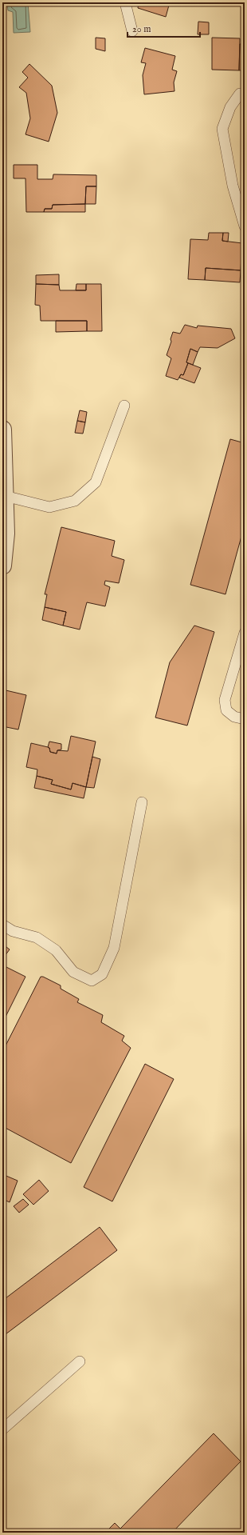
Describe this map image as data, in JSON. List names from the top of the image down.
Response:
{
  "scale_bar": "20 m"
}
